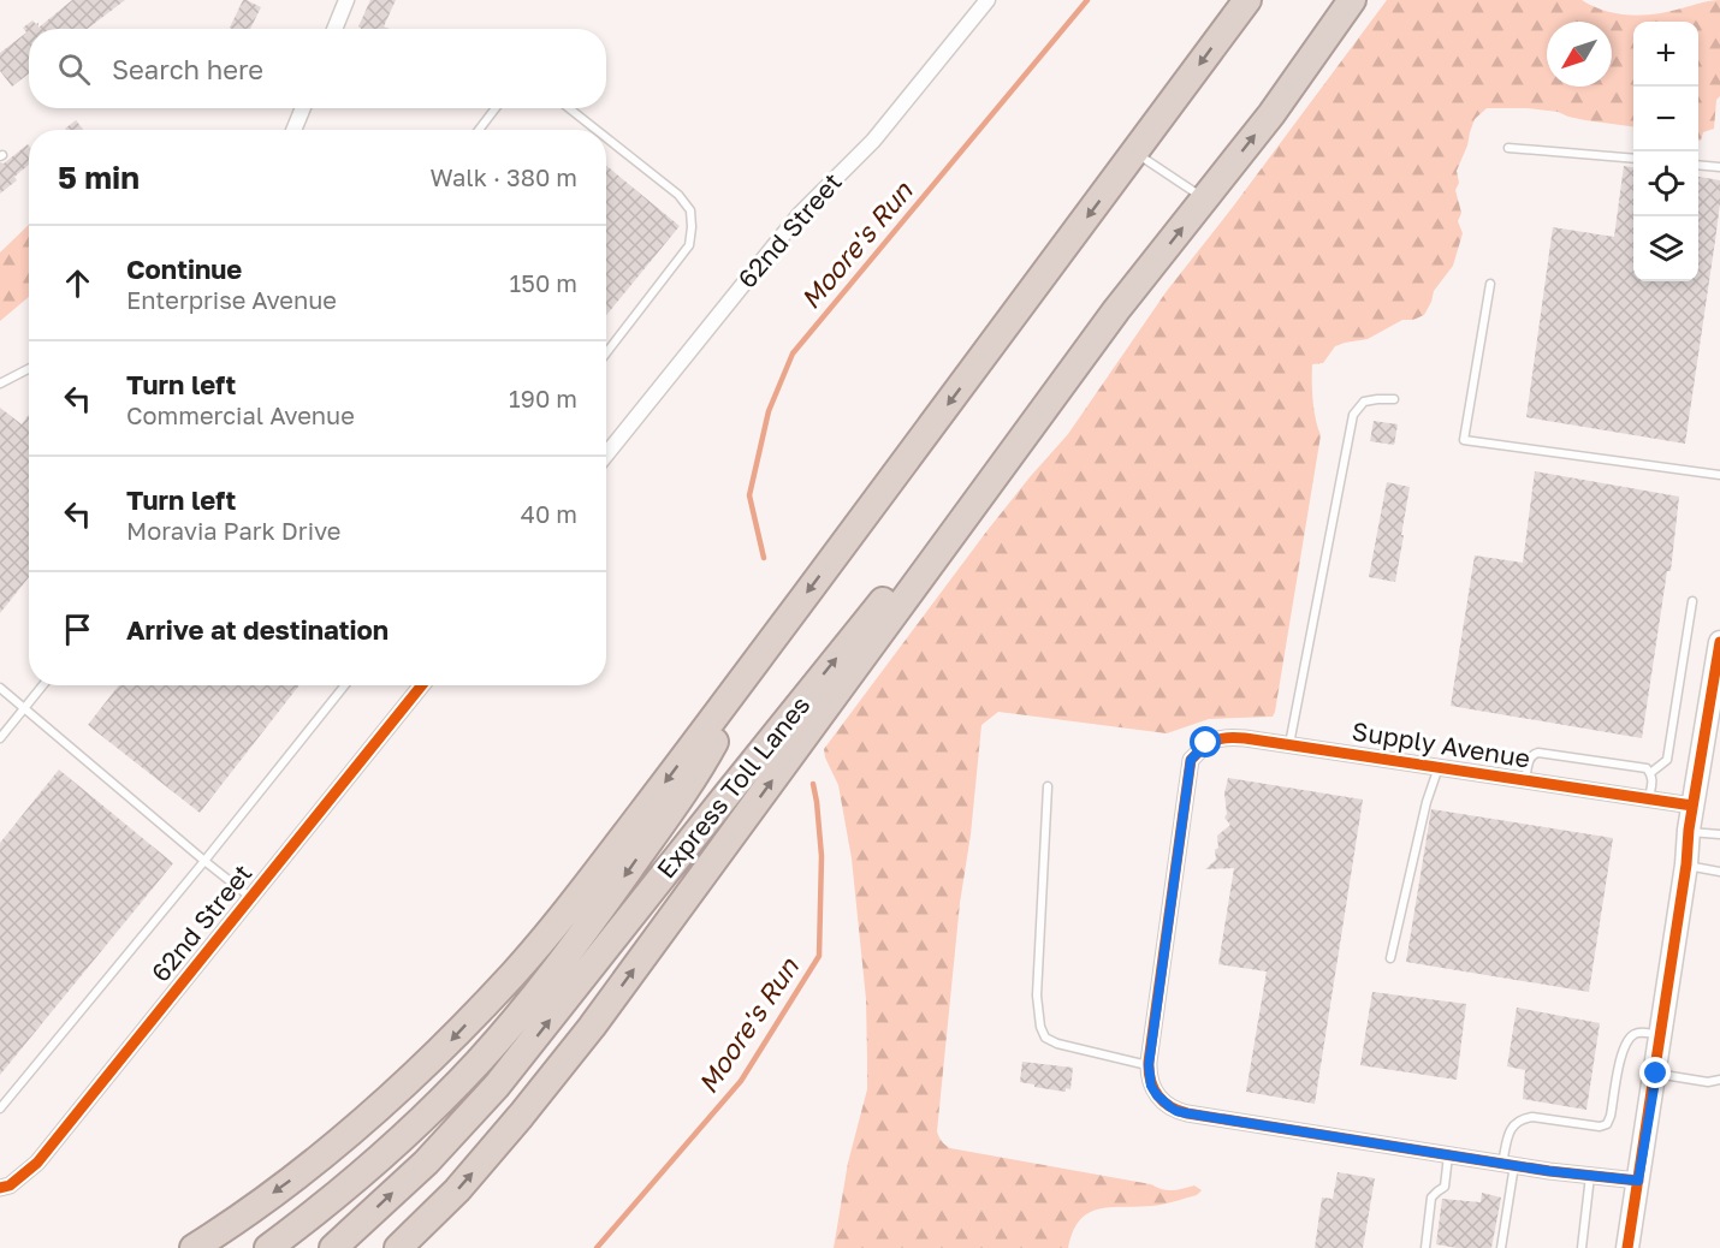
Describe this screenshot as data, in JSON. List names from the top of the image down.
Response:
{
  "streets": {
    "highway": ["Express Toll Lanes"],
    "street": ["62nd Street", "Supply Avenue"]
  },
  "water": ["Moore's Run"],
  "north": "bottom left",
  "page": {
    "map_buttons": ["+", "−"],
    "search": "Search here",
    "heading": ["5 min", "Walk · 380 m"],
    "list": [
      ["Continue", "Enterprise Avenue", "150 m"],
      ["Turn left", "Commercial Avenue", "190 m"],
      ["Turn left", "Moravia Park Drive", "40 m"],
      "Arrive at destination"
    ]
  }
}
